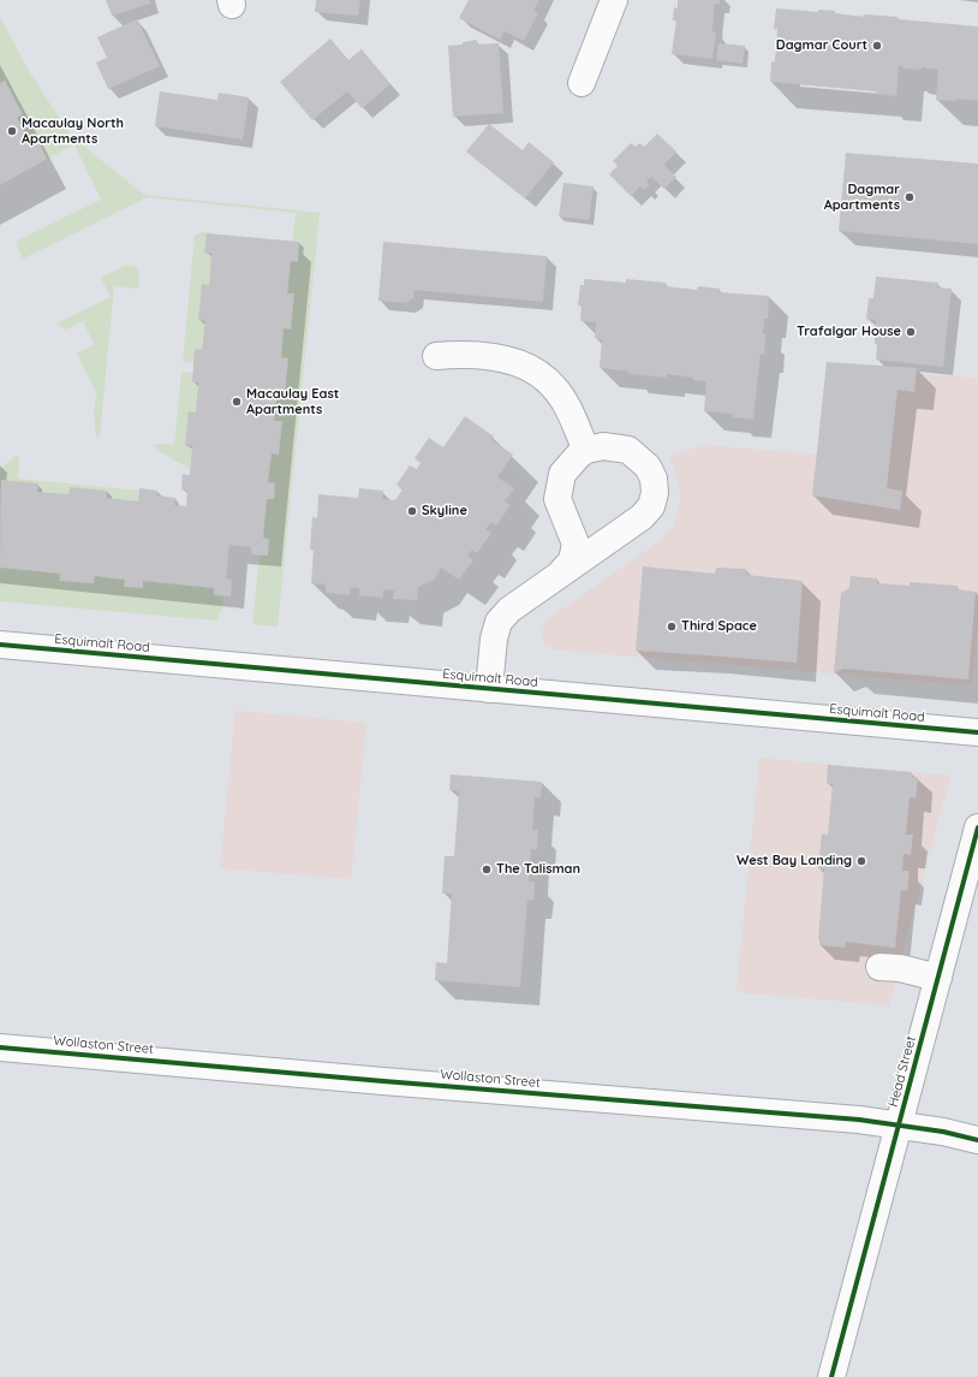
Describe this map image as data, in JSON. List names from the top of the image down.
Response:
{
  "streets": {
    "street": ["Esquimalt Road", "Wollaston Street", "Head Street"]
  },
  "crossings": [
    ["Wollaston Street", "Head Street"]
  ],
  "places": [
    "Dagmar Court",
    "Macaulay North Apartments",
    "Dagmar Apartments",
    "Trafalgar House",
    "Macaulay East Apartments",
    "Skyline",
    "Third Space",
    "West Bay Landing",
    "The Talisman"
  ]
}
